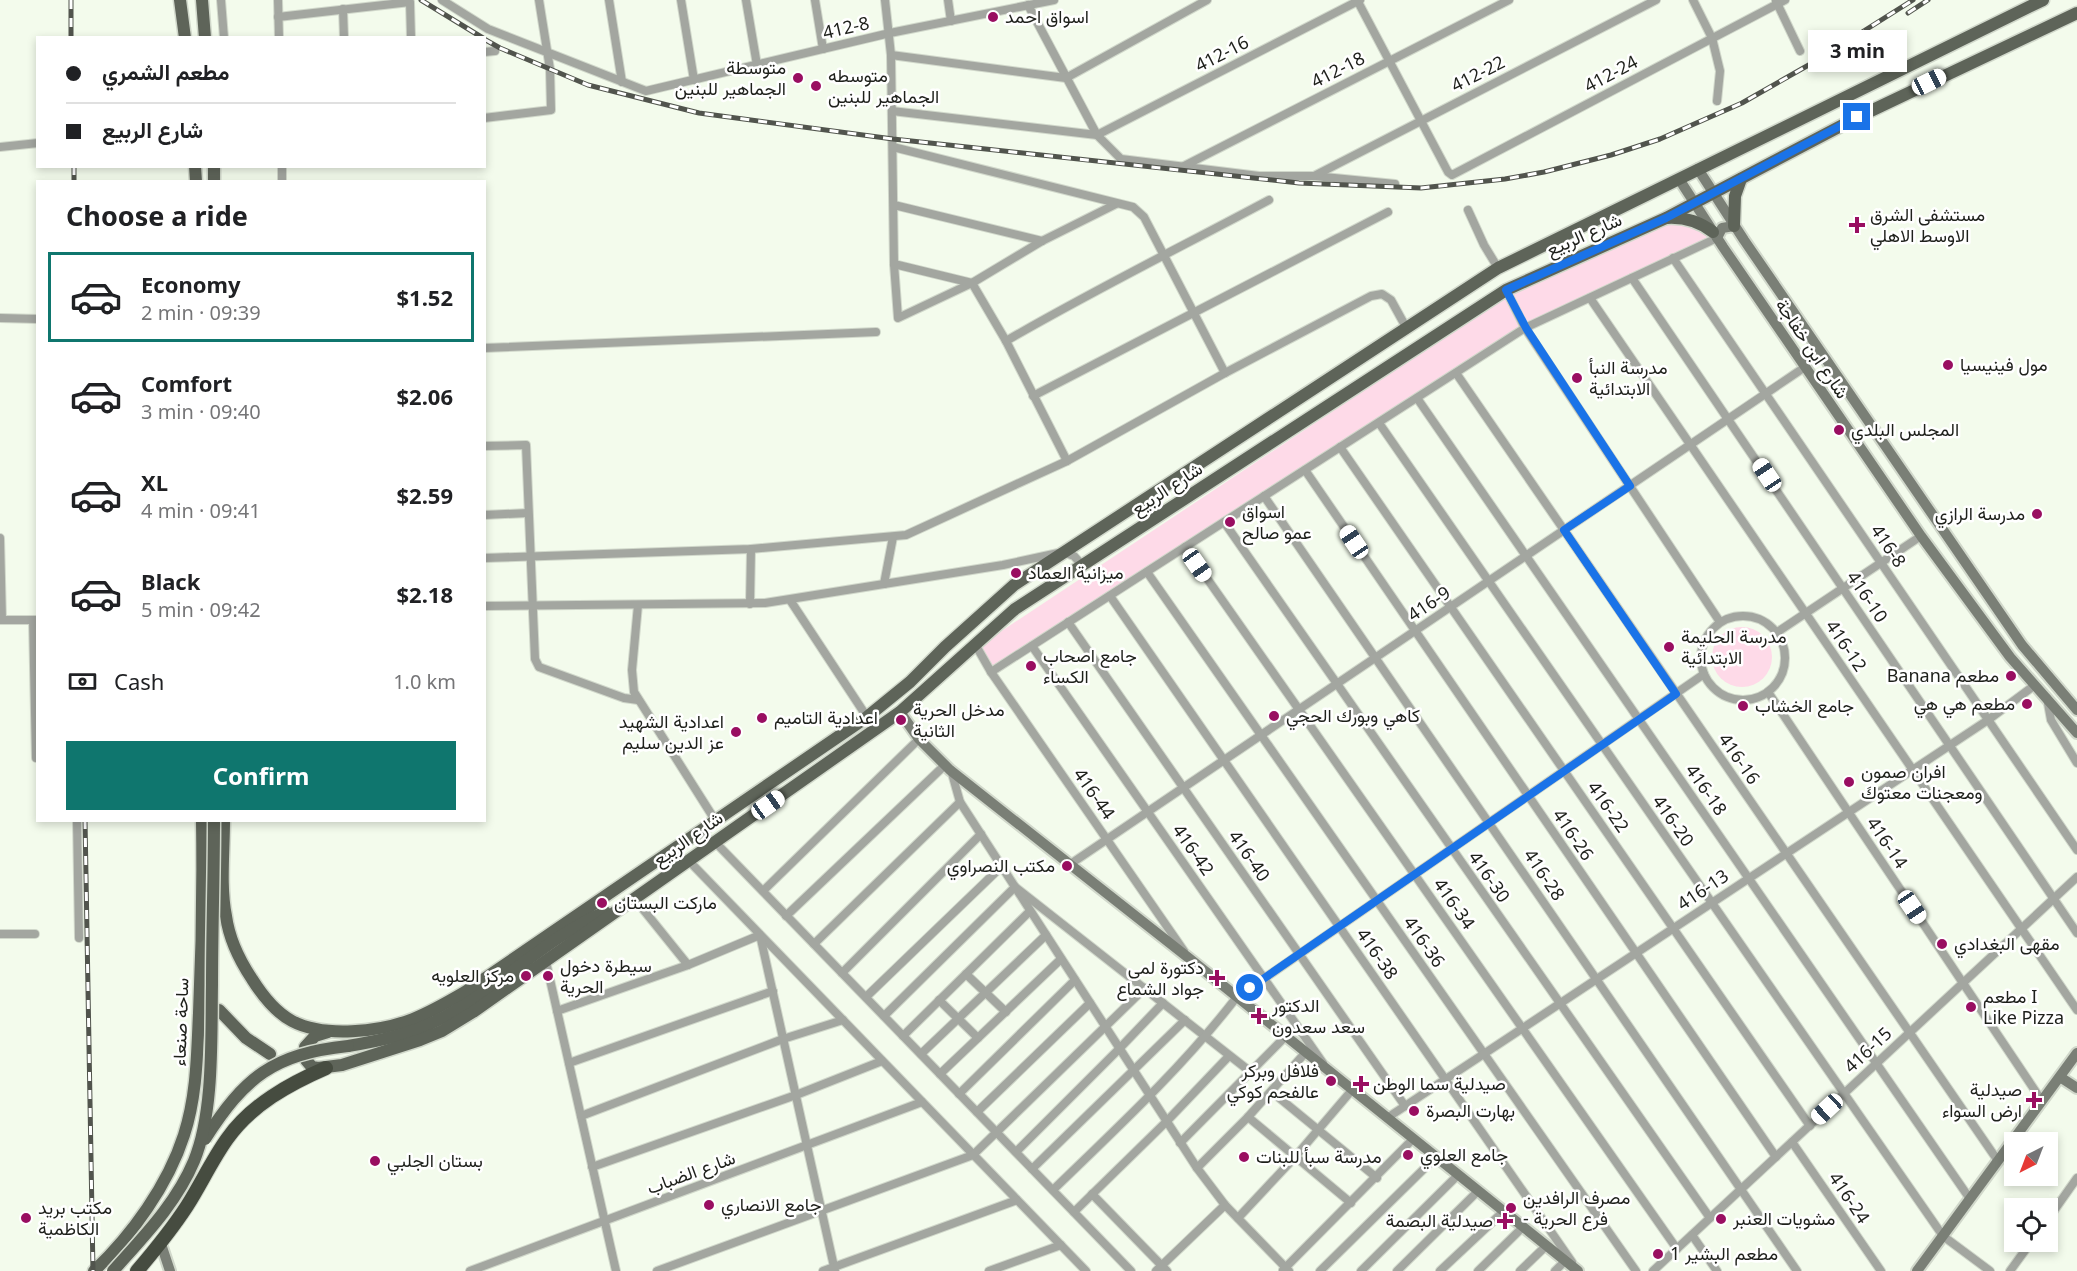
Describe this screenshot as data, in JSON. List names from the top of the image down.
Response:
{
  "streets": {
    "main road": ["شارع الربيع", "ساحة صنعاء"],
    "street": [
      "412-8",
      "412-16",
      "412-18",
      "412-22",
      "412-24",
      "شارع ابن خفاجة",
      "416-8",
      "416-10",
      "416-9",
      "416-12",
      "416-16",
      "416-18",
      "416-44",
      "416-22",
      "416-20",
      "416-26",
      "416-14",
      "416-42",
      "416-40",
      "416-28",
      "416-30",
      "416-13",
      "416-34",
      "416-36",
      "416-38",
      "416-15",
      "شارع الضباب",
      "416-24"
    ]
  },
  "crossings": [
    ["412-22", "412-24"],
    ["شارع الربيع", "شارع ابن خفاجة"],
    ["شارع الربيع", "416-44"],
    ["شارع ابن خفاجة", "416-9"],
    ["شارع ابن خفاجة", "416-13"],
    ["416-8", "416-9"],
    ["416-8", "416-13"],
    ["416-10", "416-9"],
    ["416-10", "416-13"],
    ["416-10", "416-15"],
    ["416-9", "416-12"],
    ["416-9", "416-16"],
    ["416-9", "416-18"],
    ["416-9", "416-44"],
    ["416-9", "416-22"],
    ["416-9", "416-20"],
    ["416-9", "416-26"],
    ["416-9", "416-42"],
    ["416-9", "416-40"],
    ["416-9", "416-28"],
    ["416-9", "416-30"],
    ["416-9", "416-34"],
    ["416-9", "416-36"],
    ["416-9", "416-38"],
    ["416-12", "416-13"],
    ["416-12", "416-15"],
    ["416-16", "416-13"],
    ["416-16", "416-15"],
    ["416-18", "416-13"],
    ["416-18", "416-15"],
    ["416-22", "416-13"],
    ["416-22", "416-15"],
    ["416-20", "416-13"],
    ["416-20", "416-15"],
    ["416-26", "416-13"],
    ["416-26", "416-15"],
    ["416-14", "416-13"],
    ["416-14", "416-15"],
    ["416-40", "416-13"],
    ["416-28", "416-13"],
    ["416-28", "416-15"],
    ["416-30", "416-13"],
    ["416-30", "416-15"],
    ["416-13", "416-34"],
    ["416-13", "416-36"],
    ["416-13", "416-38"],
    ["416-34", "416-15"],
    ["416-15", "416-24"]
  ],
  "places": {
    "other": [
      "اسواق احمد",
      "متوسطة الجماهير للبنين",
      "متوسطه الجماهير للبنين",
      "مول فينيسيا",
      "مدرسة النبأ الابتدائية",
      "المجلس البلدي",
      "مدرسة الرازي",
      "اسواق عمو صالح",
      "ميزانية العماد",
      "مدرسة الحليمة الابتدائية",
      "جامع اصحاب الکساء",
      "Banana مطعم",
      "مطعم هي هي",
      "جامع الخشاب",
      "كاهي وبورك الحجي",
      "اعدادية التاميم",
      "مدخل الحرية الثانية",
      "اعدادية الشهيد عز الدين سليم",
      "افران صمون ومعجنات معتوكَ",
      "مكتب النصراوي",
      "ماركت البستان",
      "مقهى البغدادي",
      "مركز العلويه",
      "سيطرة دخول الحرية",
      "مطعم I Like Pizza",
      "فلافل وبركر عالفحم كوكي",
      "بهارت البصرة",
      "جامع العلوي",
      "مدرسة سبأ للبنات",
      "بستان الجلبي",
      "جامع الانصاري",
      "مصرف الرافدين - فرع الحرية",
      "مكتب بريد الكاظمية",
      "مشويات العنبر",
      "مطعم البشير 1"
    ],
    "health": [
      "مستشفى الشرق الاوسط الاهلي",
      "دكتورة لمى جواد الشماع",
      "الدكتور سعد سعدون",
      "صيدلية سما الوطن",
      "صيدلية ارض السواء",
      "صيدلية البصمة"
    ]
  },
  "north": "bottom left",
  "page": {
    "bubble": "3 min",
    "banner": ["مطعم الشمري", "شارع الربيع"],
    "heading": "Choose a ride",
    "list": [
      {
        "name": "Economy",
        "note": "2 min · 09:39",
        "value": "$1.52"
      },
      {
        "name": "Comfort",
        "note": "3 min · 09:40",
        "value": "$2.06"
      },
      {
        "name": "XL",
        "note": "4 min · 09:41",
        "value": "$2.59"
      },
      {
        "name": "Black",
        "note": "5 min · 09:42",
        "value": "$2.18"
      }
    ],
    "pay": ["Cash", "1.0 km"],
    "buttons": "Confirm"
  }
}
